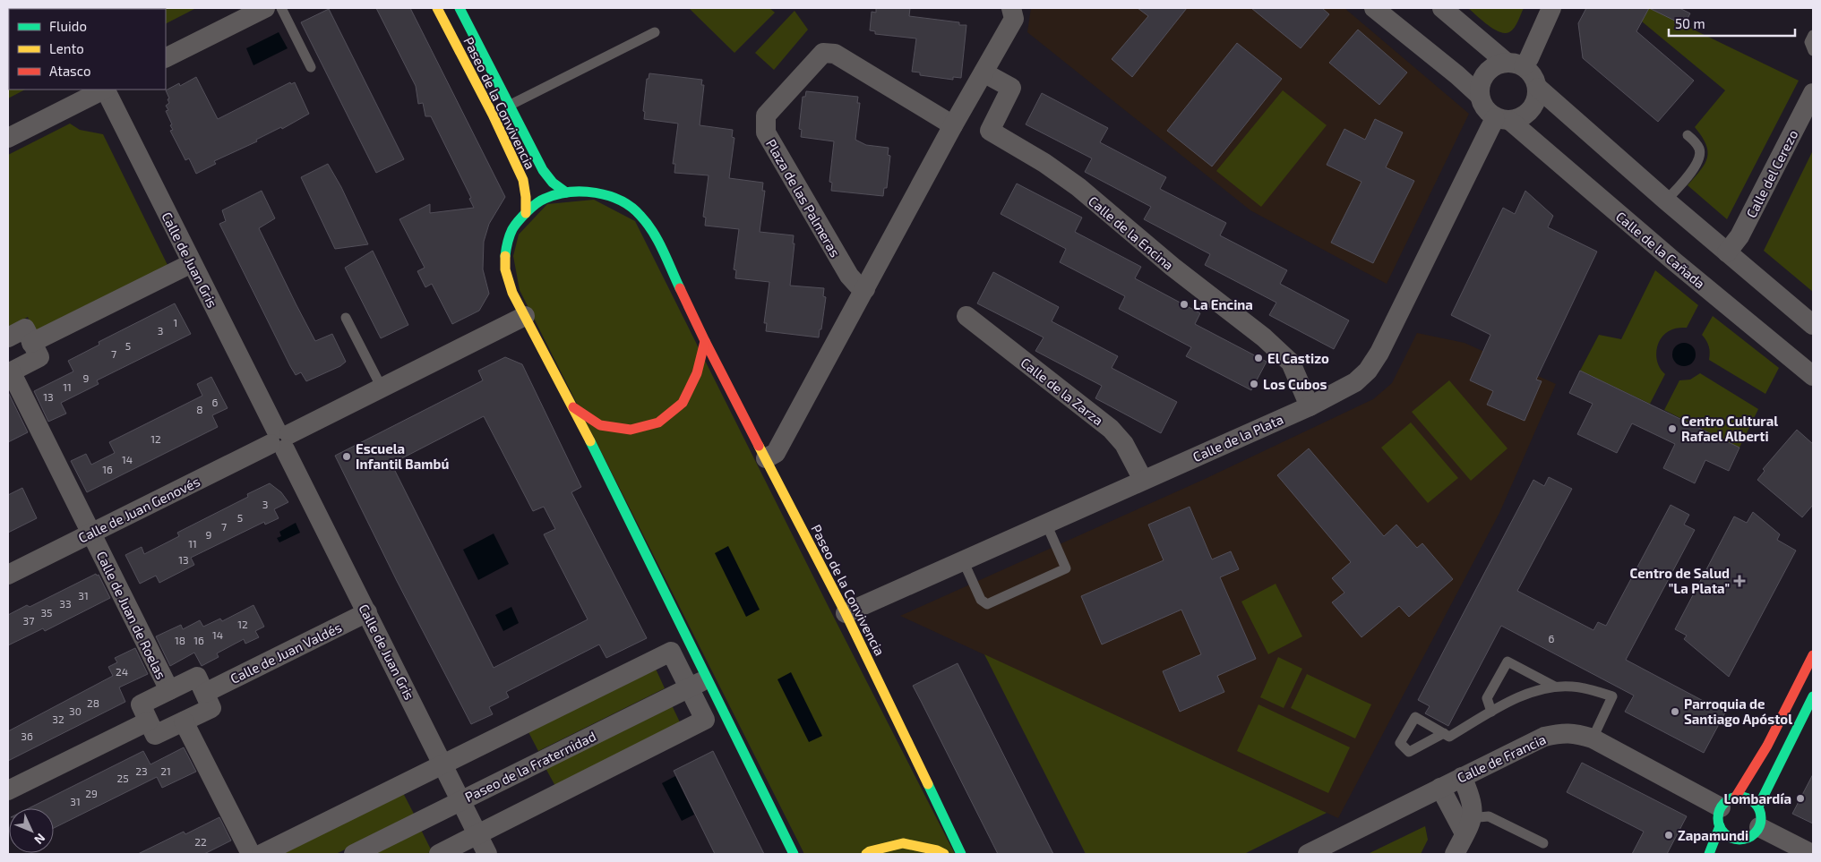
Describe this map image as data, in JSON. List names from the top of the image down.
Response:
{
  "streets": {
    "street": [
      "Paseo de la Convivencia",
      "Calle del Cerezo",
      "Plaza de las Palmeras",
      "Calle de la Encina",
      "Calle de la Cañada",
      "Calle de Juan Gris",
      "Calle de la Zarza",
      "Calle de la Plata",
      "Calle de Juan Genovés",
      "Calle de Juan de Roelas",
      "Calle de Juan Valdés",
      "Calle de Francia",
      "Paseo de la Fraternidad"
    ]
  },
  "crossings": [
    ["Paseo de la Convivencia", "Calle de la Plata"],
    ["Paseo de la Convivencia", "Calle de Juan Genovés"],
    ["Paseo de la Convivencia", "Paseo de la Fraternidad"],
    ["Calle de la Encina", "Calle de la Plata"],
    ["Calle de la Cañada", "Calle de la Plata"],
    ["Calle de Juan Gris", "Calle de Juan Genovés"],
    ["Calle de Juan Gris", "Calle de Juan Valdés"],
    ["Calle de Juan Gris", "Paseo de la Fraternidad"],
    ["Calle de la Zarza", "Calle de la Plata"],
    ["Calle de Juan Genovés", "Calle de Juan de Roelas"]
  ],
  "places": {
    "other": [
      "La Encina",
      "El Castizo",
      "Los Cubos",
      "Centro Cultural Rafael Alberti",
      "Escuela Infantil Bambú",
      "Parroquia de Santiago Apóstol",
      "Lombardía",
      "Zapamundi"
    ],
    "health": ["Centro de Salud \"La Plata\""]
  },
  "house_numbers": [
    "1",
    "3",
    "5",
    "7",
    "9",
    "11",
    "13",
    "6",
    "8",
    "12",
    "14",
    "16",
    "3",
    "5",
    "7",
    "9",
    "11",
    "13",
    "31",
    "33",
    "35",
    "37",
    "12",
    "14",
    "6",
    "18",
    "16",
    "24",
    "28",
    "30",
    "32",
    "36",
    "23",
    "21",
    "25",
    "29",
    "31",
    "22"
  ],
  "legend": ["Fluido", "Lento", "Atasco"],
  "scale_bar": "50 m",
  "north": "bottom right"
}
